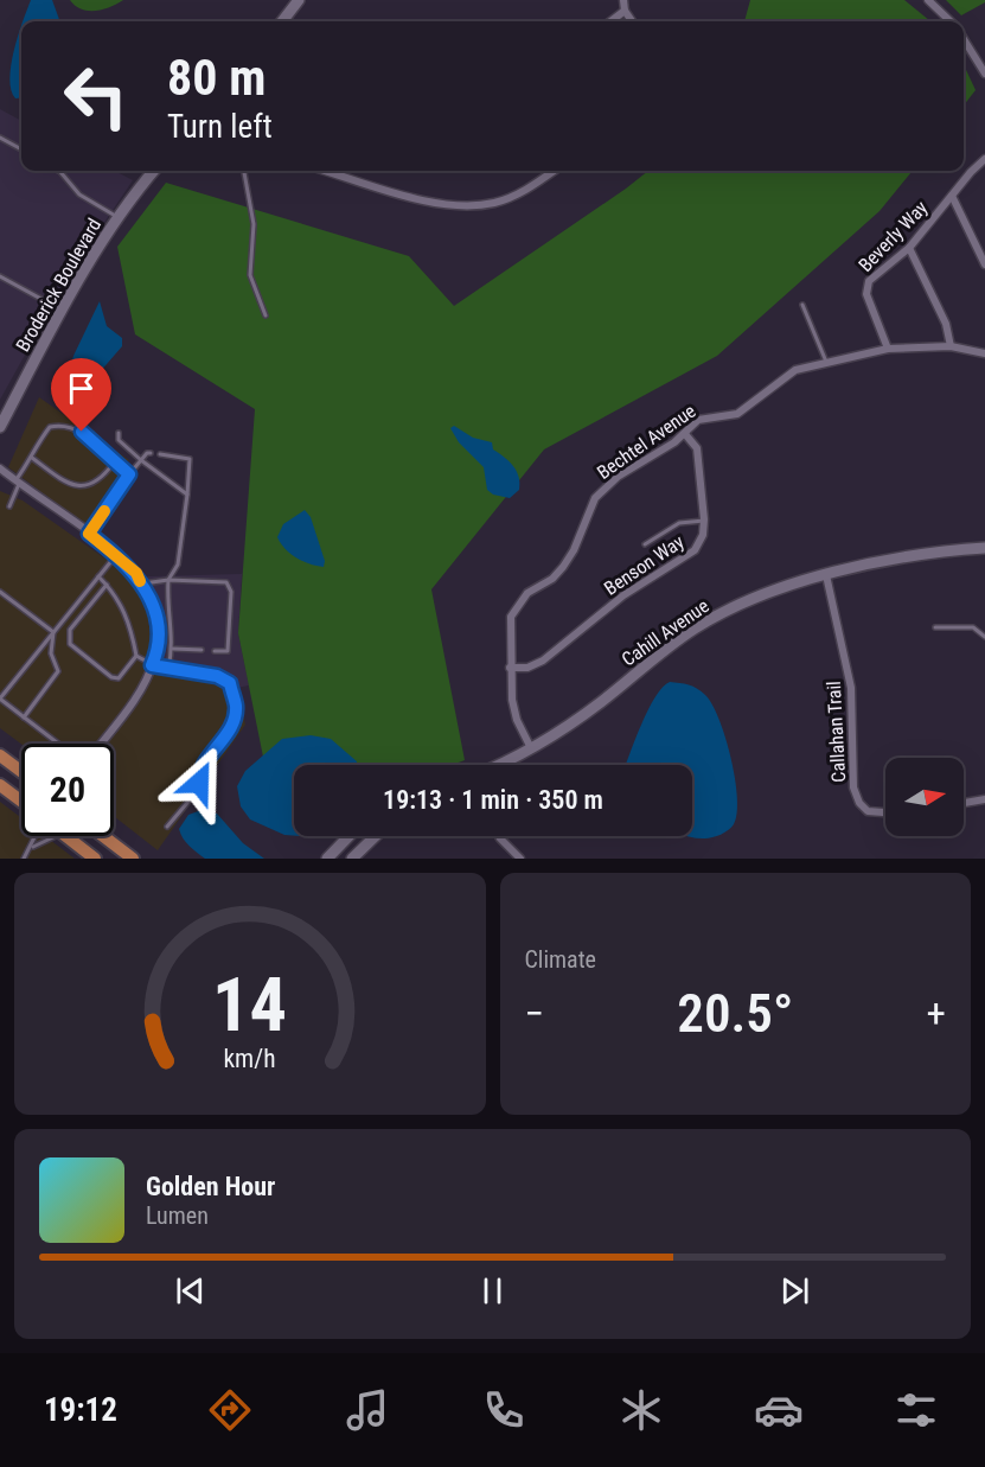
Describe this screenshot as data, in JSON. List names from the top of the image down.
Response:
{
  "streets": {
    "street": [
      "Beverly Way",
      "Broderick Boulevard",
      "Bechtel Avenue",
      "Benson Way",
      "Cahill Avenue",
      "Callahan Trail"
    ]
  },
  "crossings": [
    ["Beverly Way", "Bechtel Avenue"],
    ["Bechtel Avenue", "Benson Way"],
    ["Bechtel Avenue", "Cahill Avenue"],
    ["Cahill Avenue", "Callahan Trail"]
  ],
  "north": "right",
  "page": {
    "turn": ["80 m", "Turn left"],
    "limit": "20",
    "trip": "19:13 · 1 min · 350 m",
    "tile": "Climate",
    "heat": ["−", "20.5°", "+"],
    "song": ["Golden Hour", "Lumen"],
    "tabs": "19:12",
    "gauge": ["14", "km/h"]
  }
}
